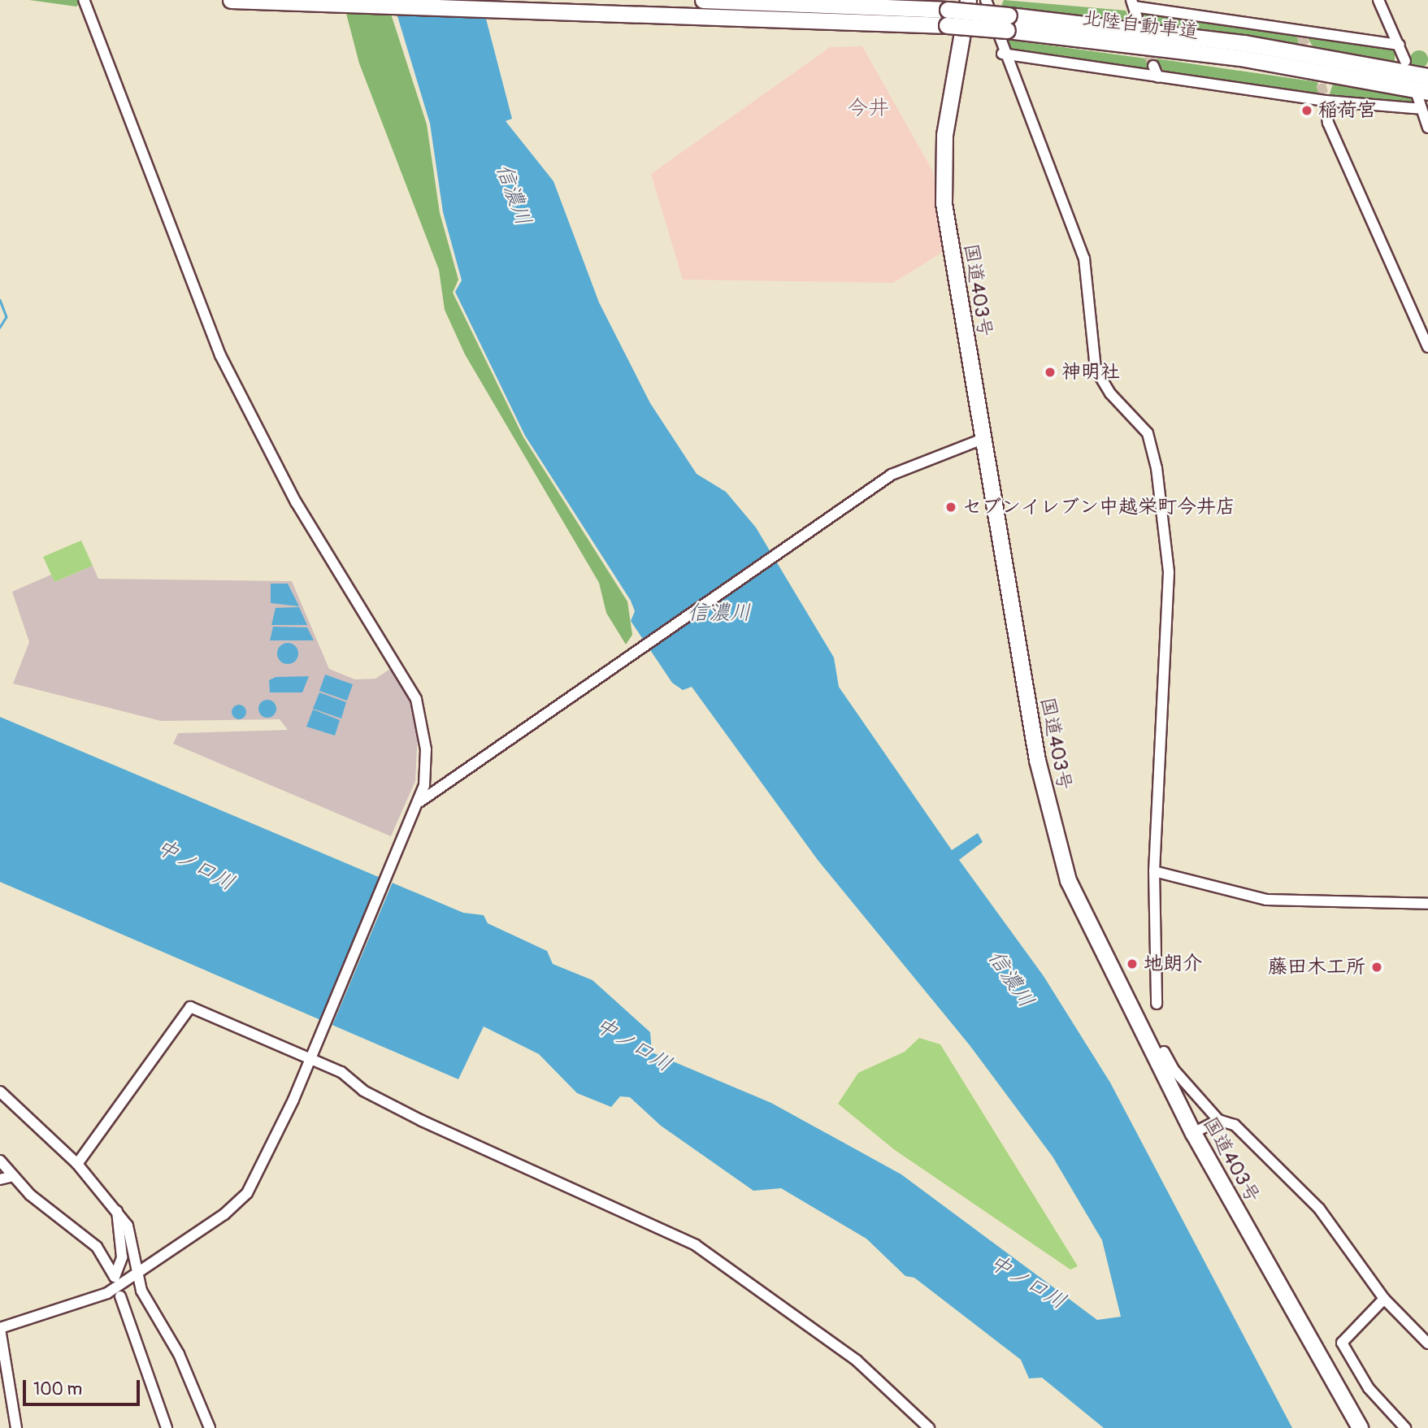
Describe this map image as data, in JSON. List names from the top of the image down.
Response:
{
  "streets": {
    "highway": ["北陸自動車道", "国道403号"]
  },
  "districts": ["今井"],
  "water": ["信濃川", "中ノ口川"],
  "places": [
    "稲荷宮",
    "神明社",
    "セブンイレブン中越栄町今井店",
    "地朗介",
    "藤田木工所"
  ],
  "scale_bar": "100 m"
}
